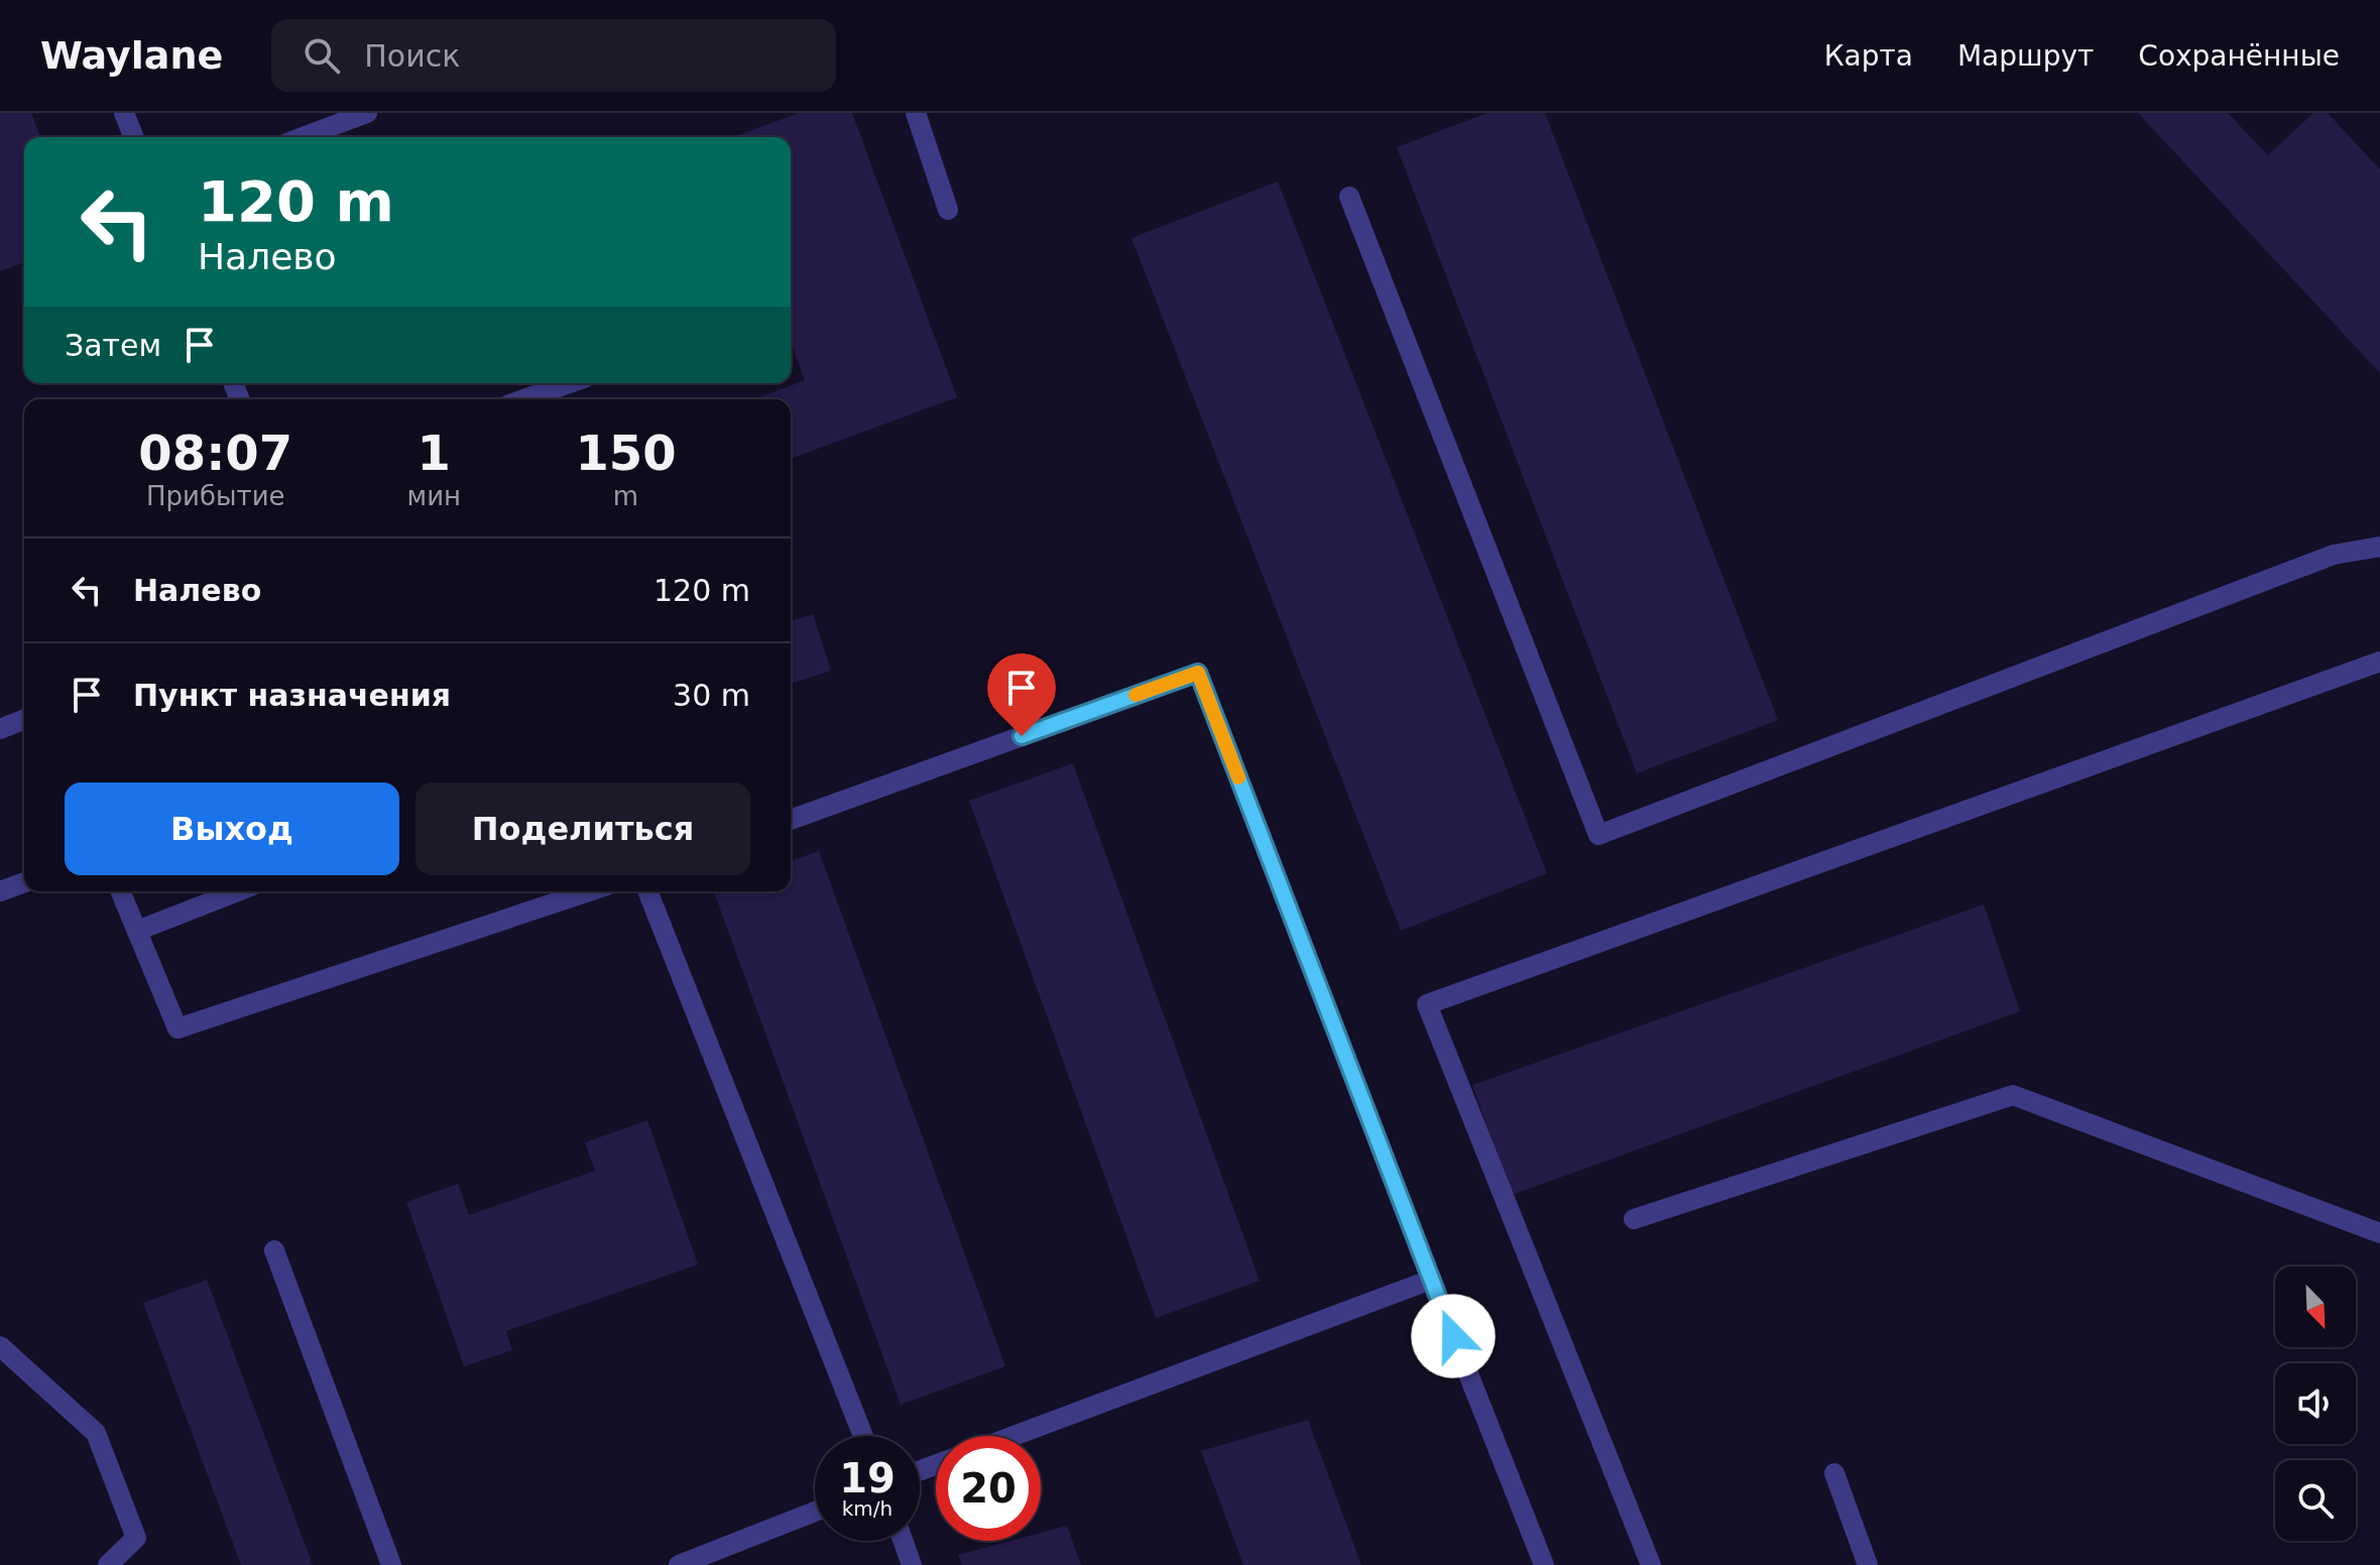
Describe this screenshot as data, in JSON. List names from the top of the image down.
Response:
{
  "north": "bottom right",
  "page": {
    "header": "Waylane",
    "search": "Поиск",
    "nav": ["Карта", "Маршрут", "Сохранённые"],
    "turn": ["120 m", "Налево"],
    "then": "Затем",
    "eta": [
      "08:07",
      "Прибытие",
      "1",
      "мин",
      "150",
      "m"
    ],
    "list": [
      {
        "name": "Налево",
        "value": "120 m"
      },
      {
        "name": "Пункт назначения",
        "value": "30 m"
      }
    ],
    "buttons": ["Выход", "Поделиться"],
    "speed": "19 km/h",
    "limit": "20"
  }
}
